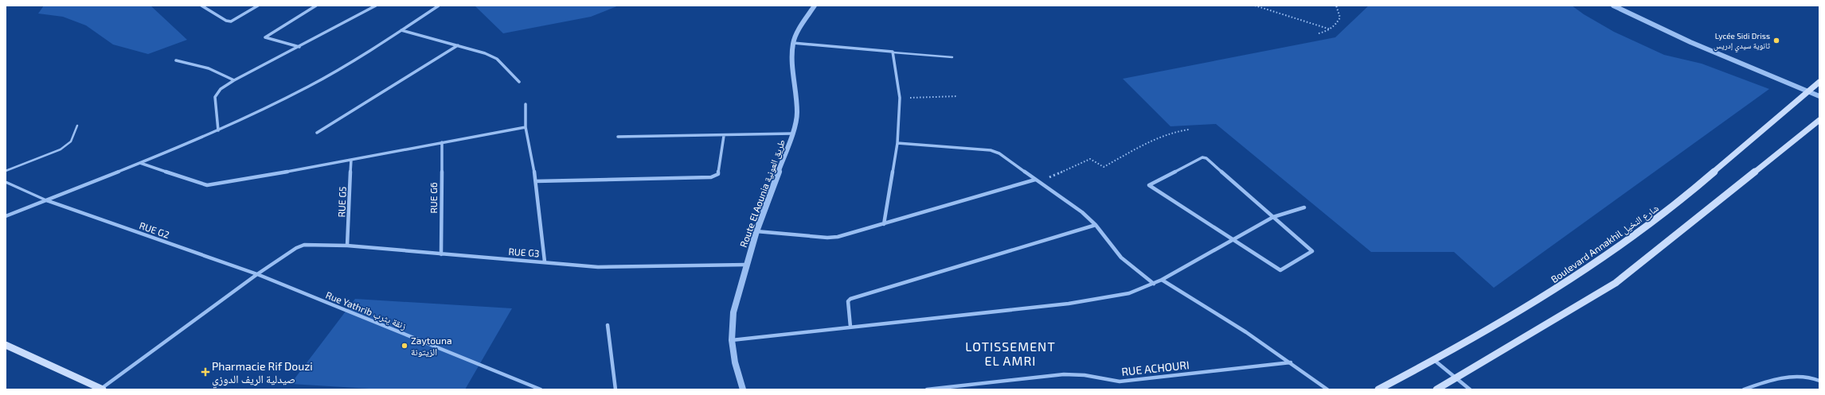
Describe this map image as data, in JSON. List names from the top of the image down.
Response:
{
  "streets": {
    "main road": ["Boulevard Annakhil شارع النخيل"],
    "street": [
      "Route El Aounia طريق العونية",
      "RUE G6",
      "RUE G5",
      "RUE G2",
      "RUE G3",
      "Rue Yathrib زنقة يثرب",
      "RUE ACHOURI"
    ]
  },
  "crossings": [
    ["Route El Aounia طريق العونية", "RUE G3"],
    ["RUE G6", "RUE G3"],
    ["RUE G5", "RUE G3"],
    ["RUE G2", "RUE G3"],
    ["RUE G2", "Rue Yathrib زنقة يثرب"],
    ["RUE G3", "Rue Yathrib زنقة يثرب"]
  ],
  "districts": ["LOTISSEMENT EL AMRI"],
  "places": {
    "other": ["Lycée Sidi Driss ثانوية سيدي إدريس", "Zaytouna الزيتونة"],
    "health": ["Pharmacie Rif Douzi صيدلية الريف الدوزي"]
  }
}
